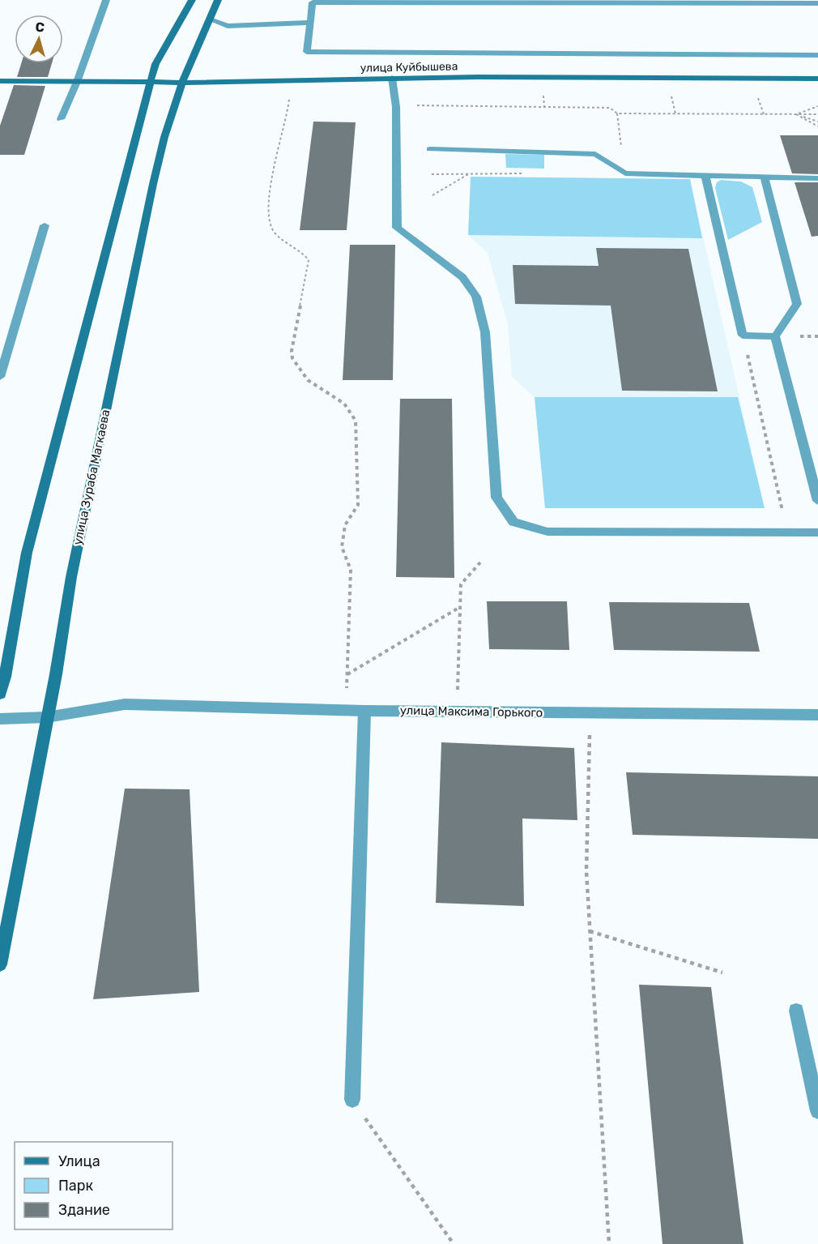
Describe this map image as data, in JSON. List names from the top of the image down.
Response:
{
  "streets": {
    "main road": ["улица Куйбышева", "улица Зураба Магкаева"],
    "street": ["улица Максима Горького"]
  },
  "crossings": [
    ["улица Куйбышева", "улица Зураба Магкаева"],
    ["улица Зураба Магкаева", "улица Максима Горького"]
  ],
  "legend": ["Улица", "Парк", "Здание"],
  "north": "top"
}
